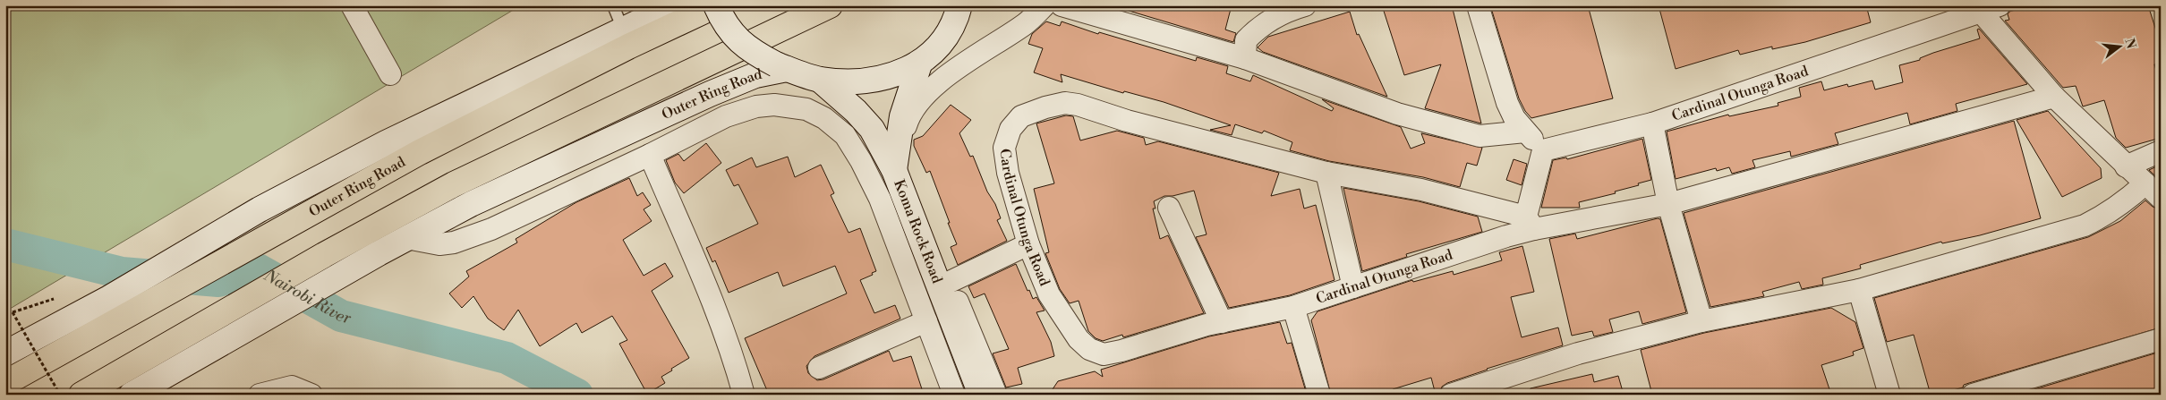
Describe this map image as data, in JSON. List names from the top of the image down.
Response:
{
  "streets": {
    "main road": ["Outer Ring Road", "Koma Rock Road"],
    "street": ["Cardinal Otunga Road"]
  },
  "crossings": [
    ["Outer Ring Road", "Koma Rock Road"]
  ],
  "water": ["Nairobi River"],
  "north": "right"
}
